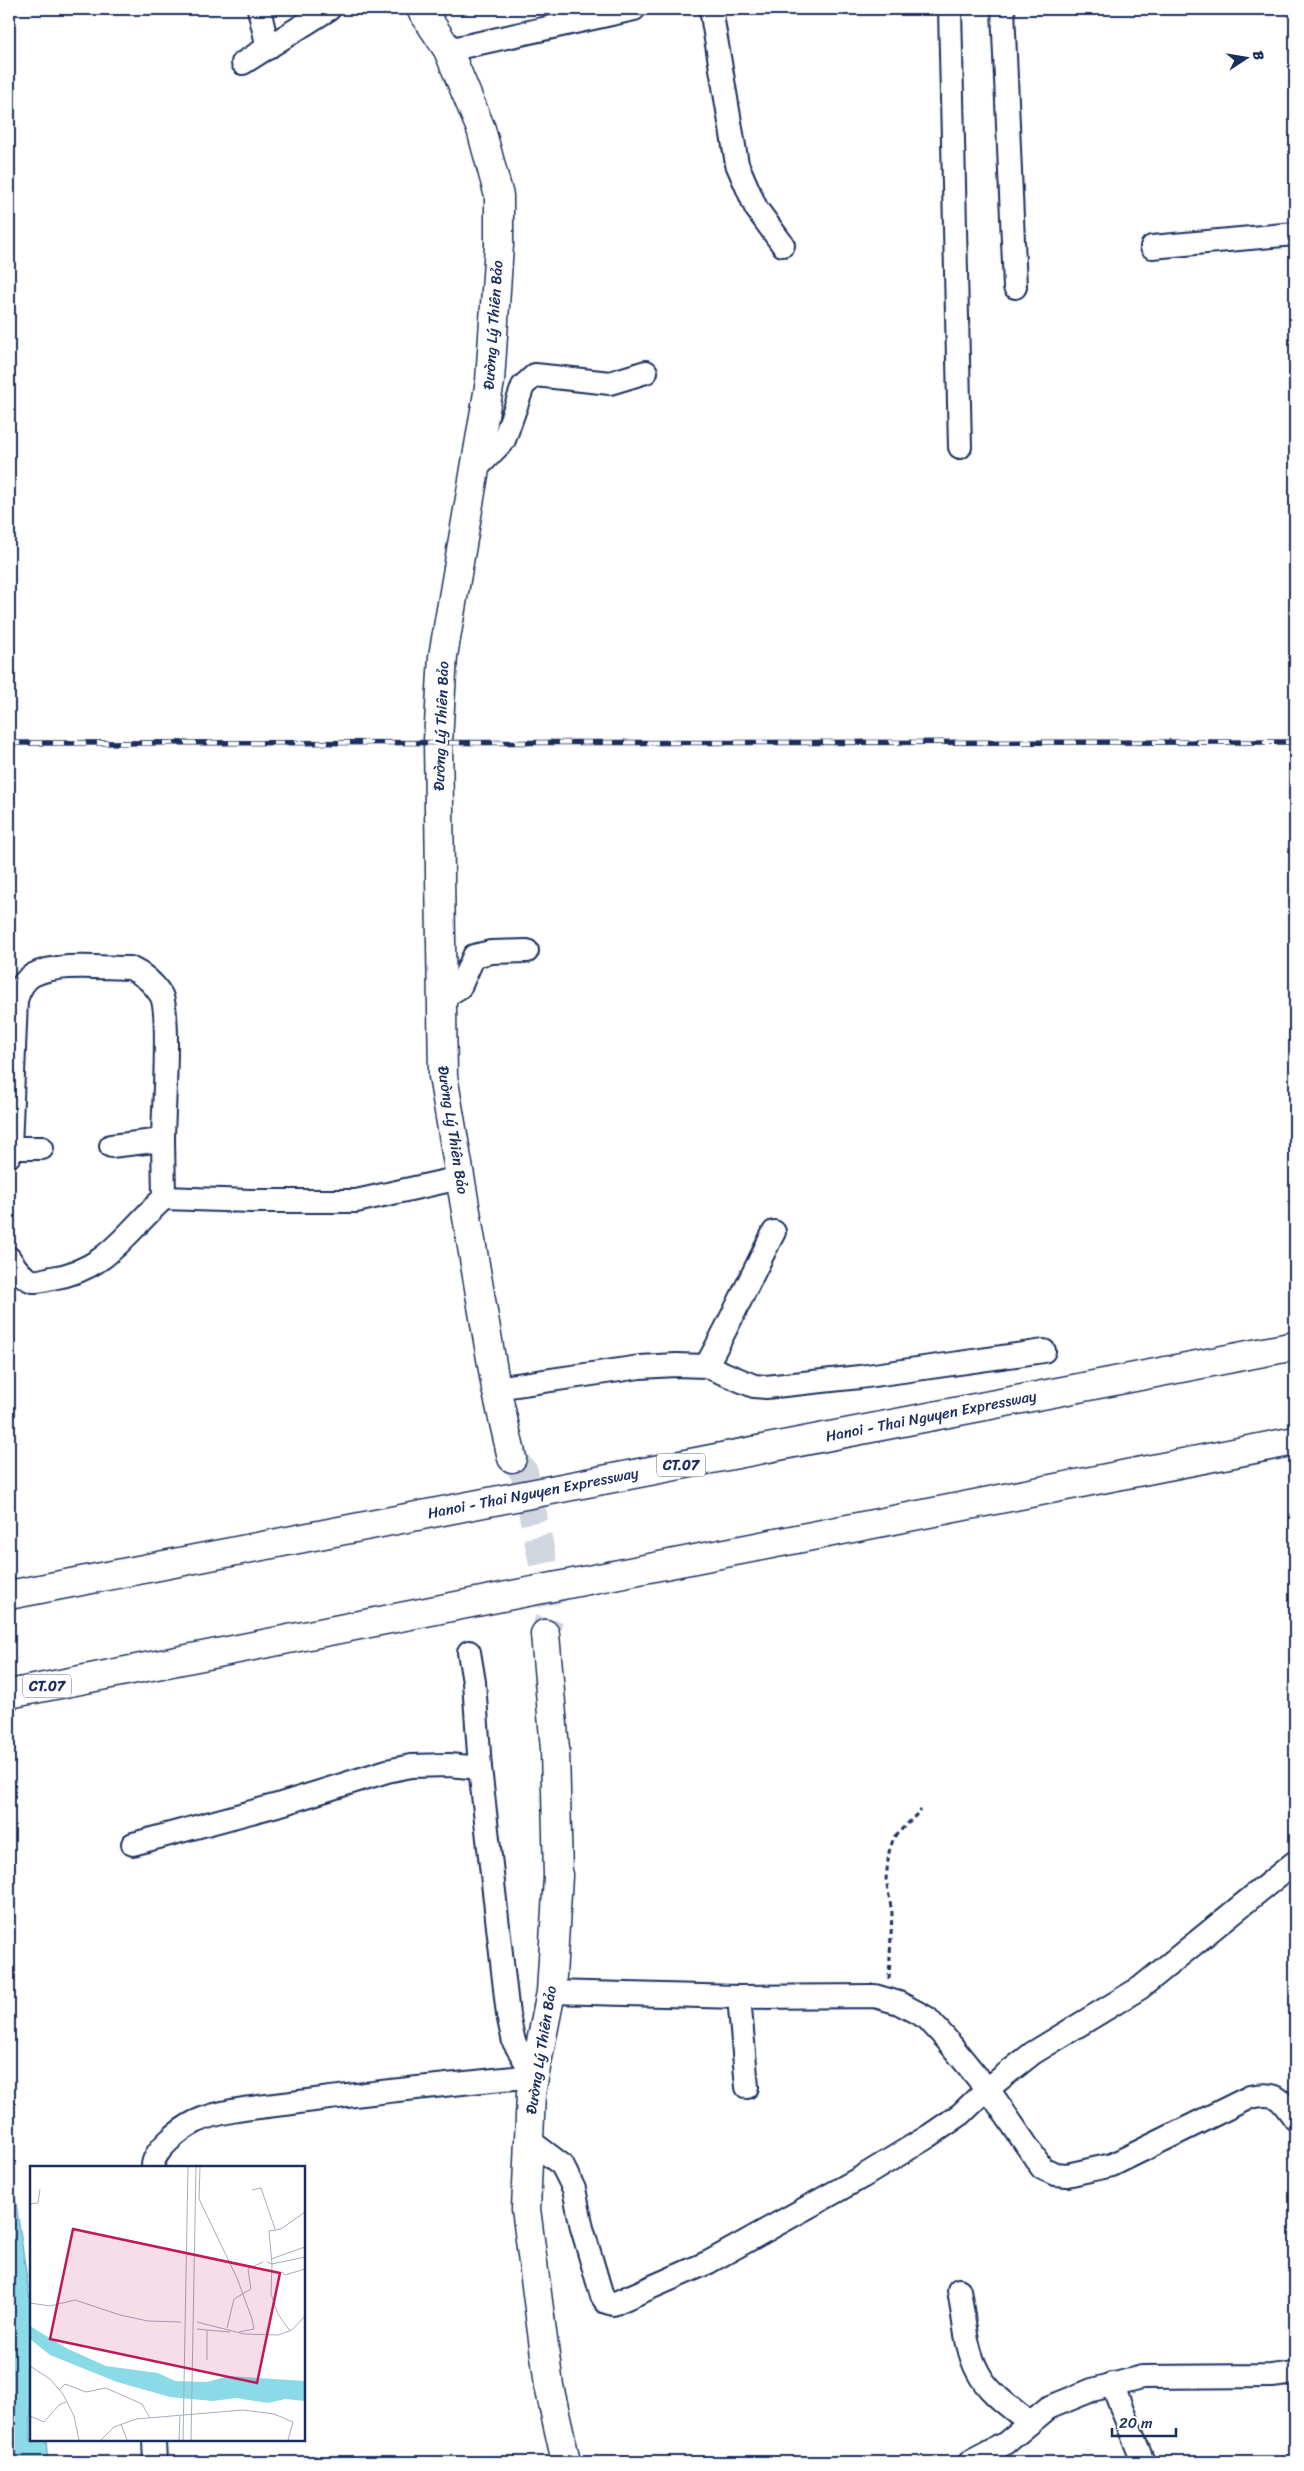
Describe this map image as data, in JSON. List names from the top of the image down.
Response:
{
  "streets": {
    "main road": ["Đường Lý Thiên Bảo", "Hanoi - Thai Nguyen Expressway", "CT.07"]
  },
  "scale_bar": "20 m",
  "north": "right"
}
